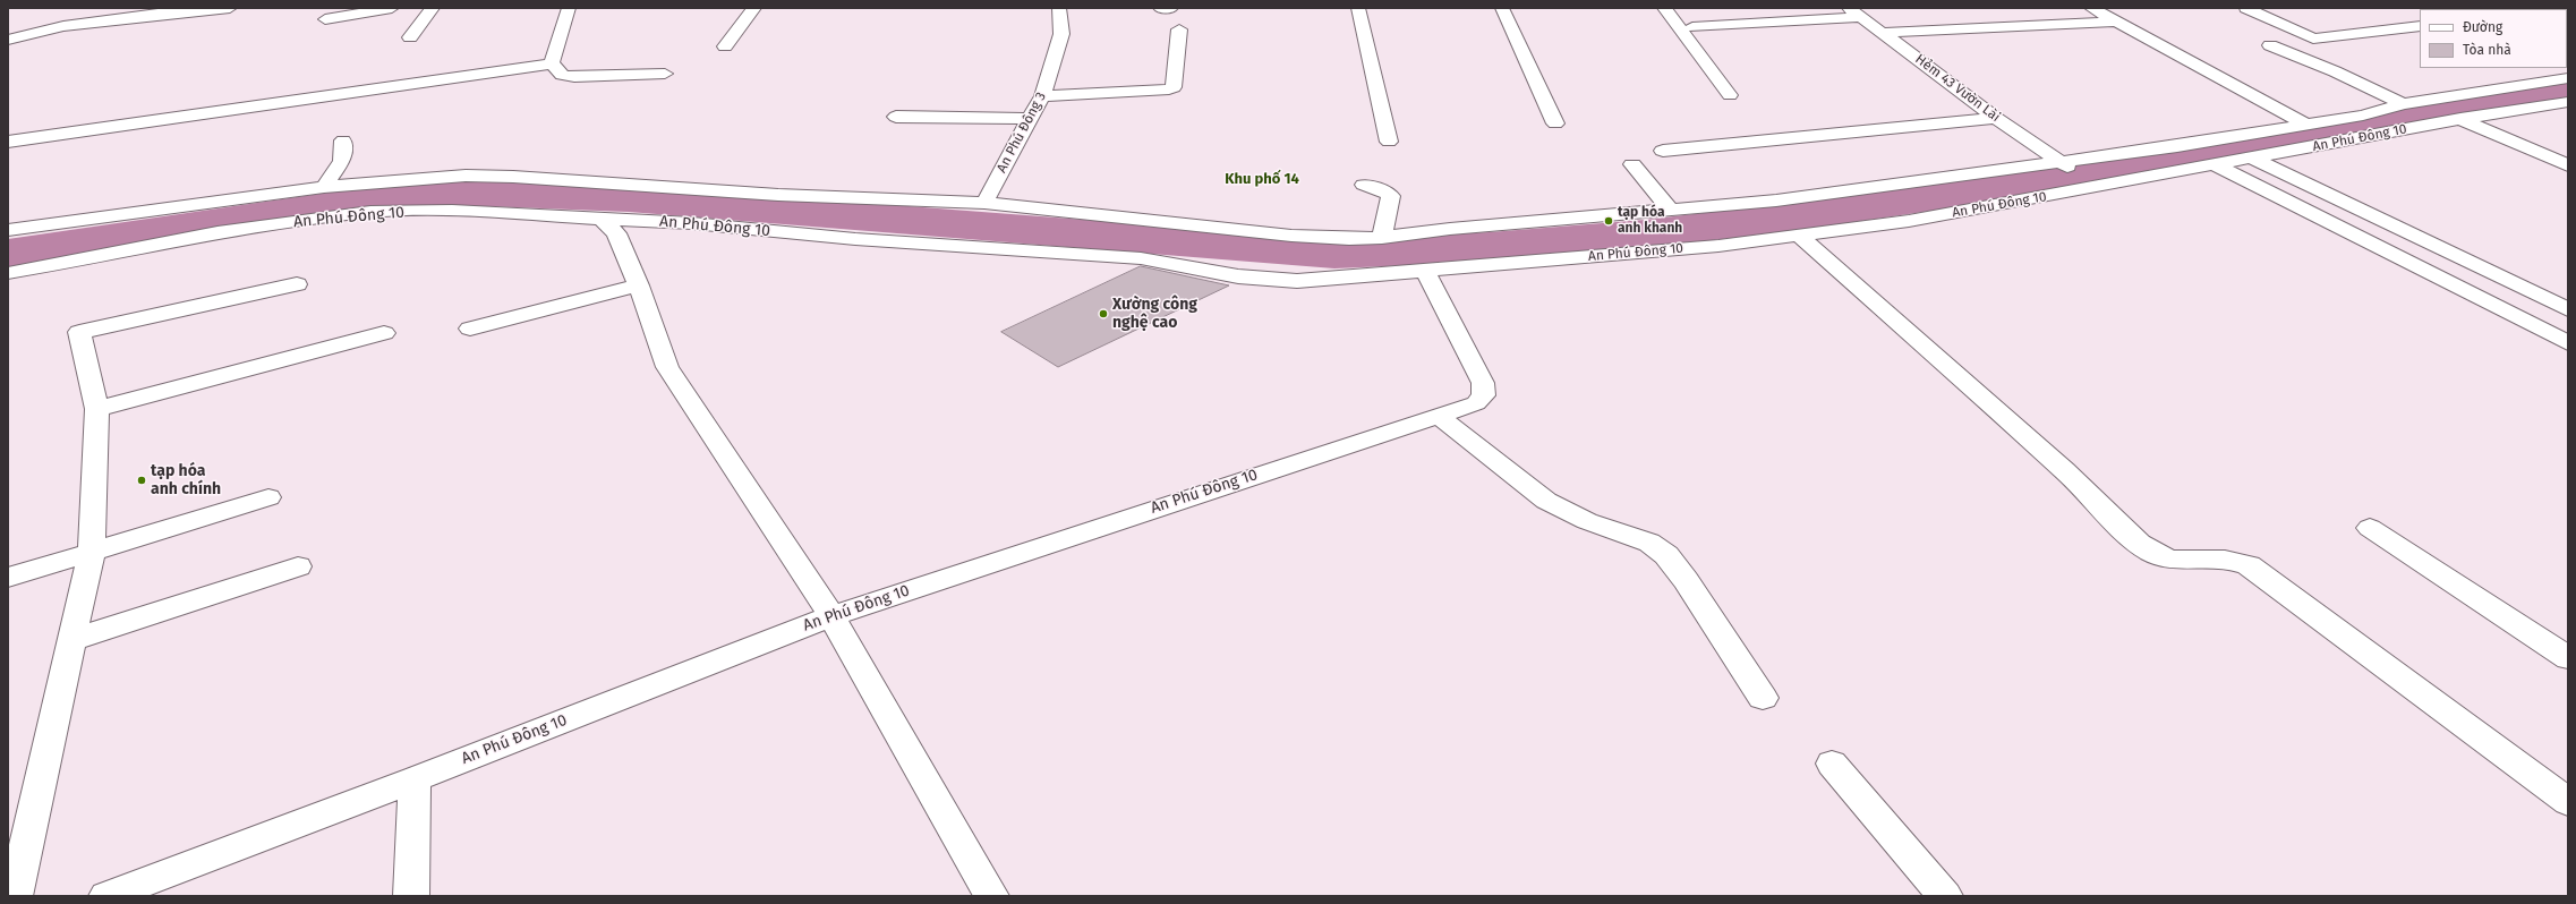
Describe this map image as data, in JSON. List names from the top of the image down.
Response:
{
  "streets": {
    "street": ["Hẻm 43 Vườn Lài", "An Phú Đông 3", "An Phú Đông 10"]
  },
  "crossings": [
    ["Hẻm 43 Vườn Lài", "An Phú Đông 10"]
  ],
  "districts": ["Khu phố 14"],
  "places": ["tạp hóa anh khanh", "Xường công nghệ cao", "tạp hóa anh chính"],
  "legend": ["Đường", "Tòa nhà"]
}
